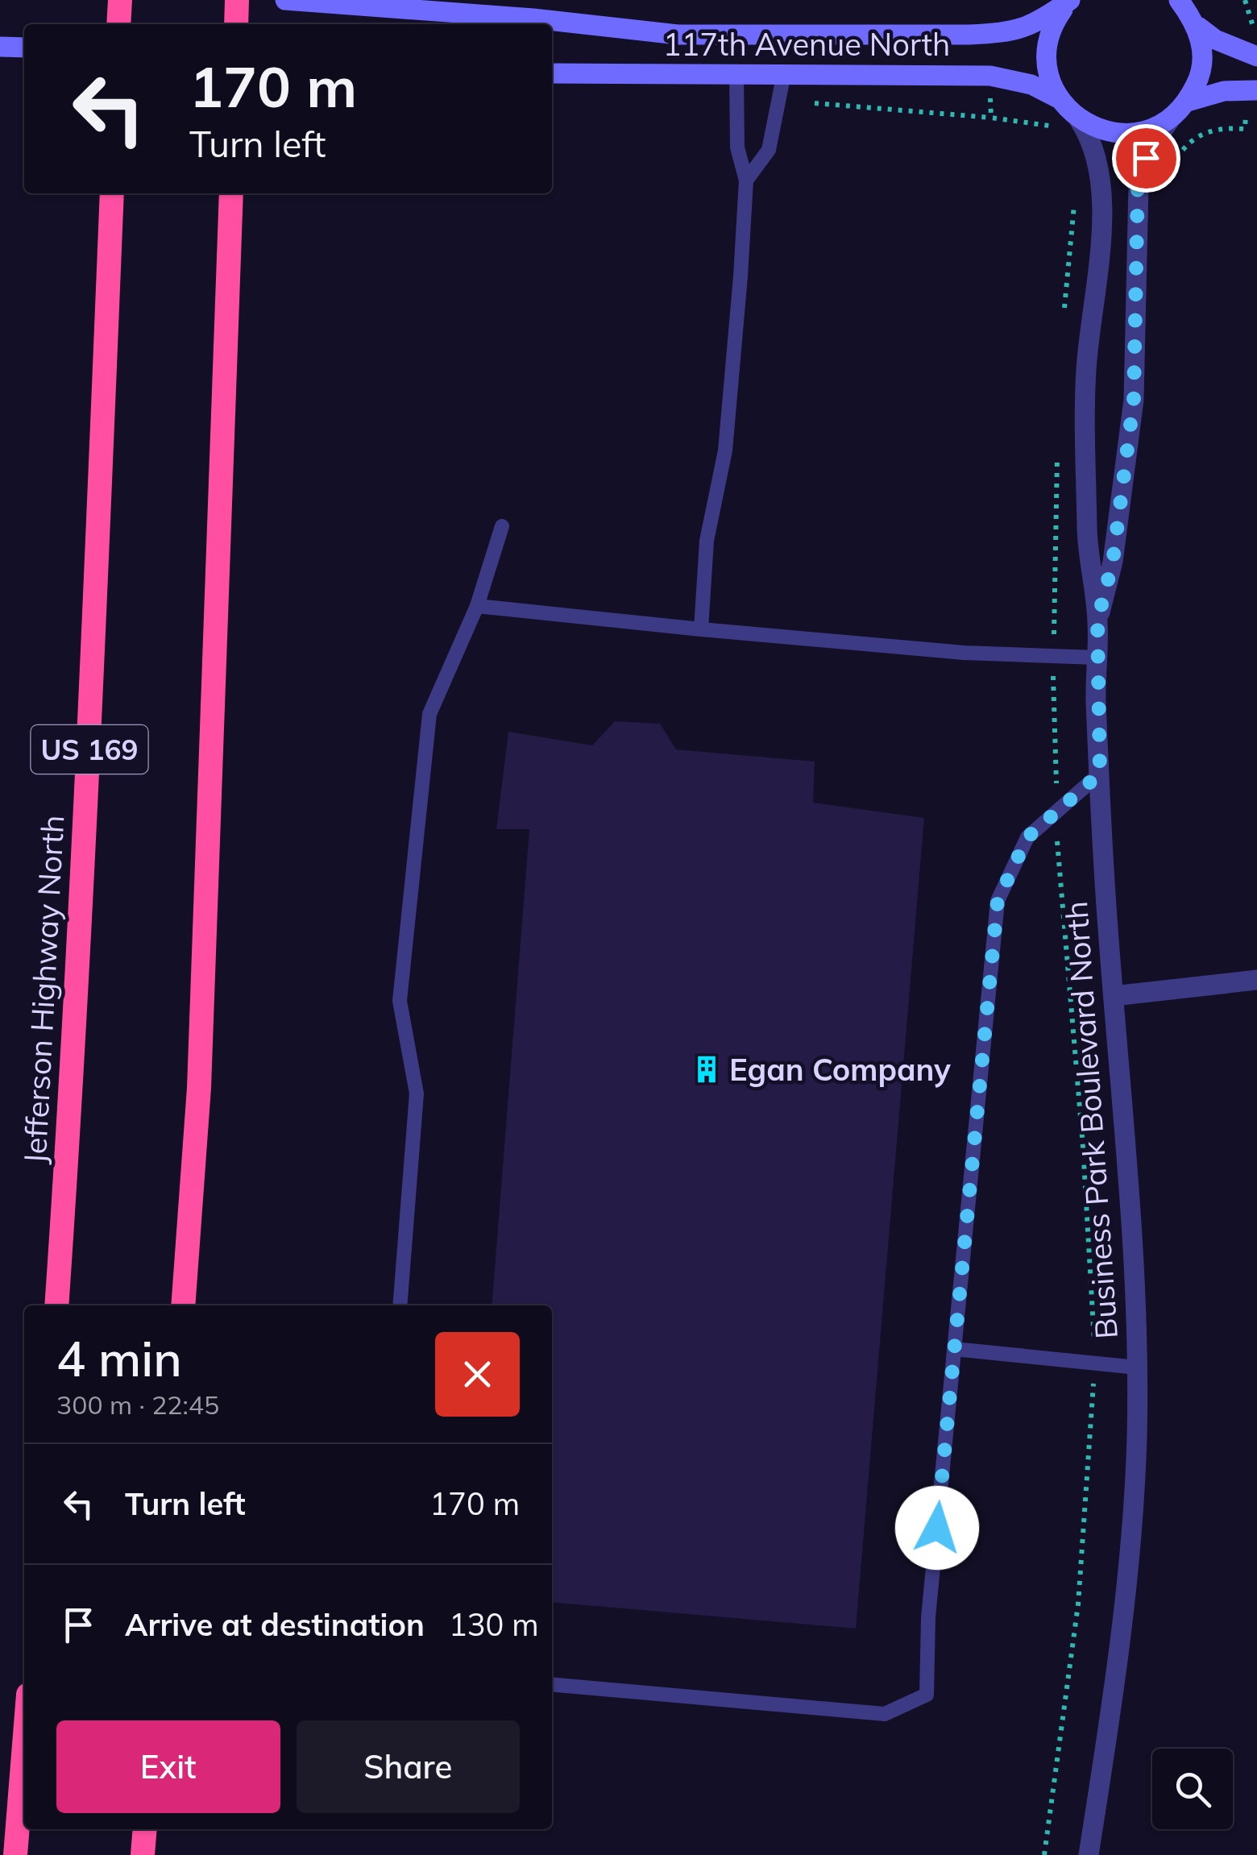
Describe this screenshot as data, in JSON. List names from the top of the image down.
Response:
{
  "streets": {
    "highway": ["US 169", "Jefferson Highway North"],
    "street": ["117th Avenue North", "Business Park Boulevard North"]
  },
  "places": {
    "building": ["Egan Company"]
  },
  "page": {
    "turn": ["170 m", "Turn left"],
    "heading": ["4 min", "300 m · 22:45"],
    "list": [
      {
        "name": "Turn left",
        "value": "170 m"
      },
      {
        "name": "Arrive at destination",
        "value": "130 m"
      }
    ],
    "buttons": ["Exit", "Share"]
  }
}
